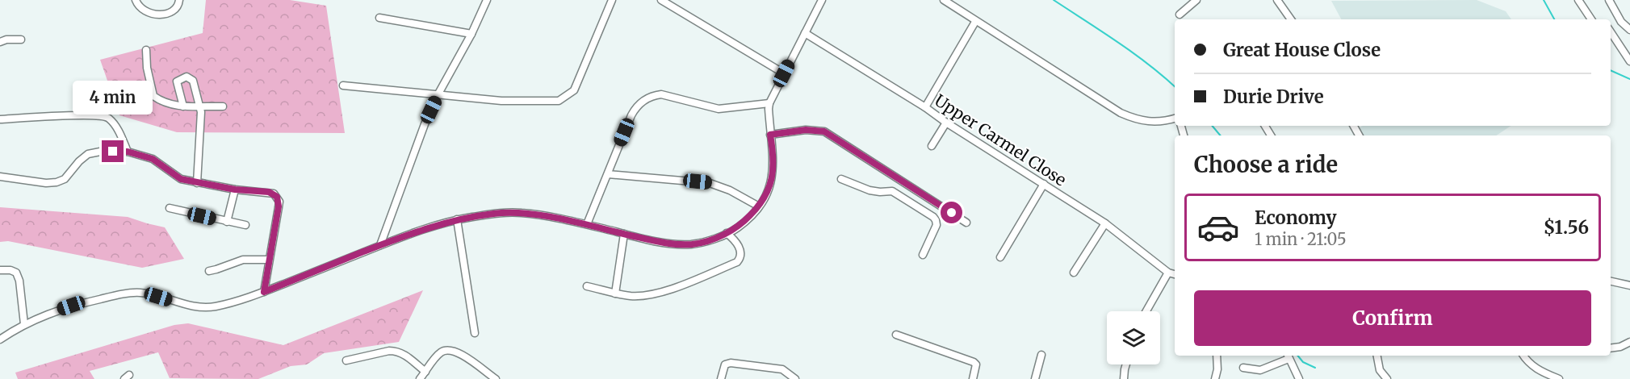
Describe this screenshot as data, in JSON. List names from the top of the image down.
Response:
{
  "streets": {
    "street": ["Upper Carmel Close"]
  },
  "page": {
    "banner": ["Great House Close", "Durie Drive"],
    "bubble": "4 min",
    "heading": "Choose a ride",
    "list": [
      {
        "name": "Economy",
        "note": "1 min · 21:05",
        "value": "$1.56"
      }
    ],
    "buttons": "Confirm"
  }
}
